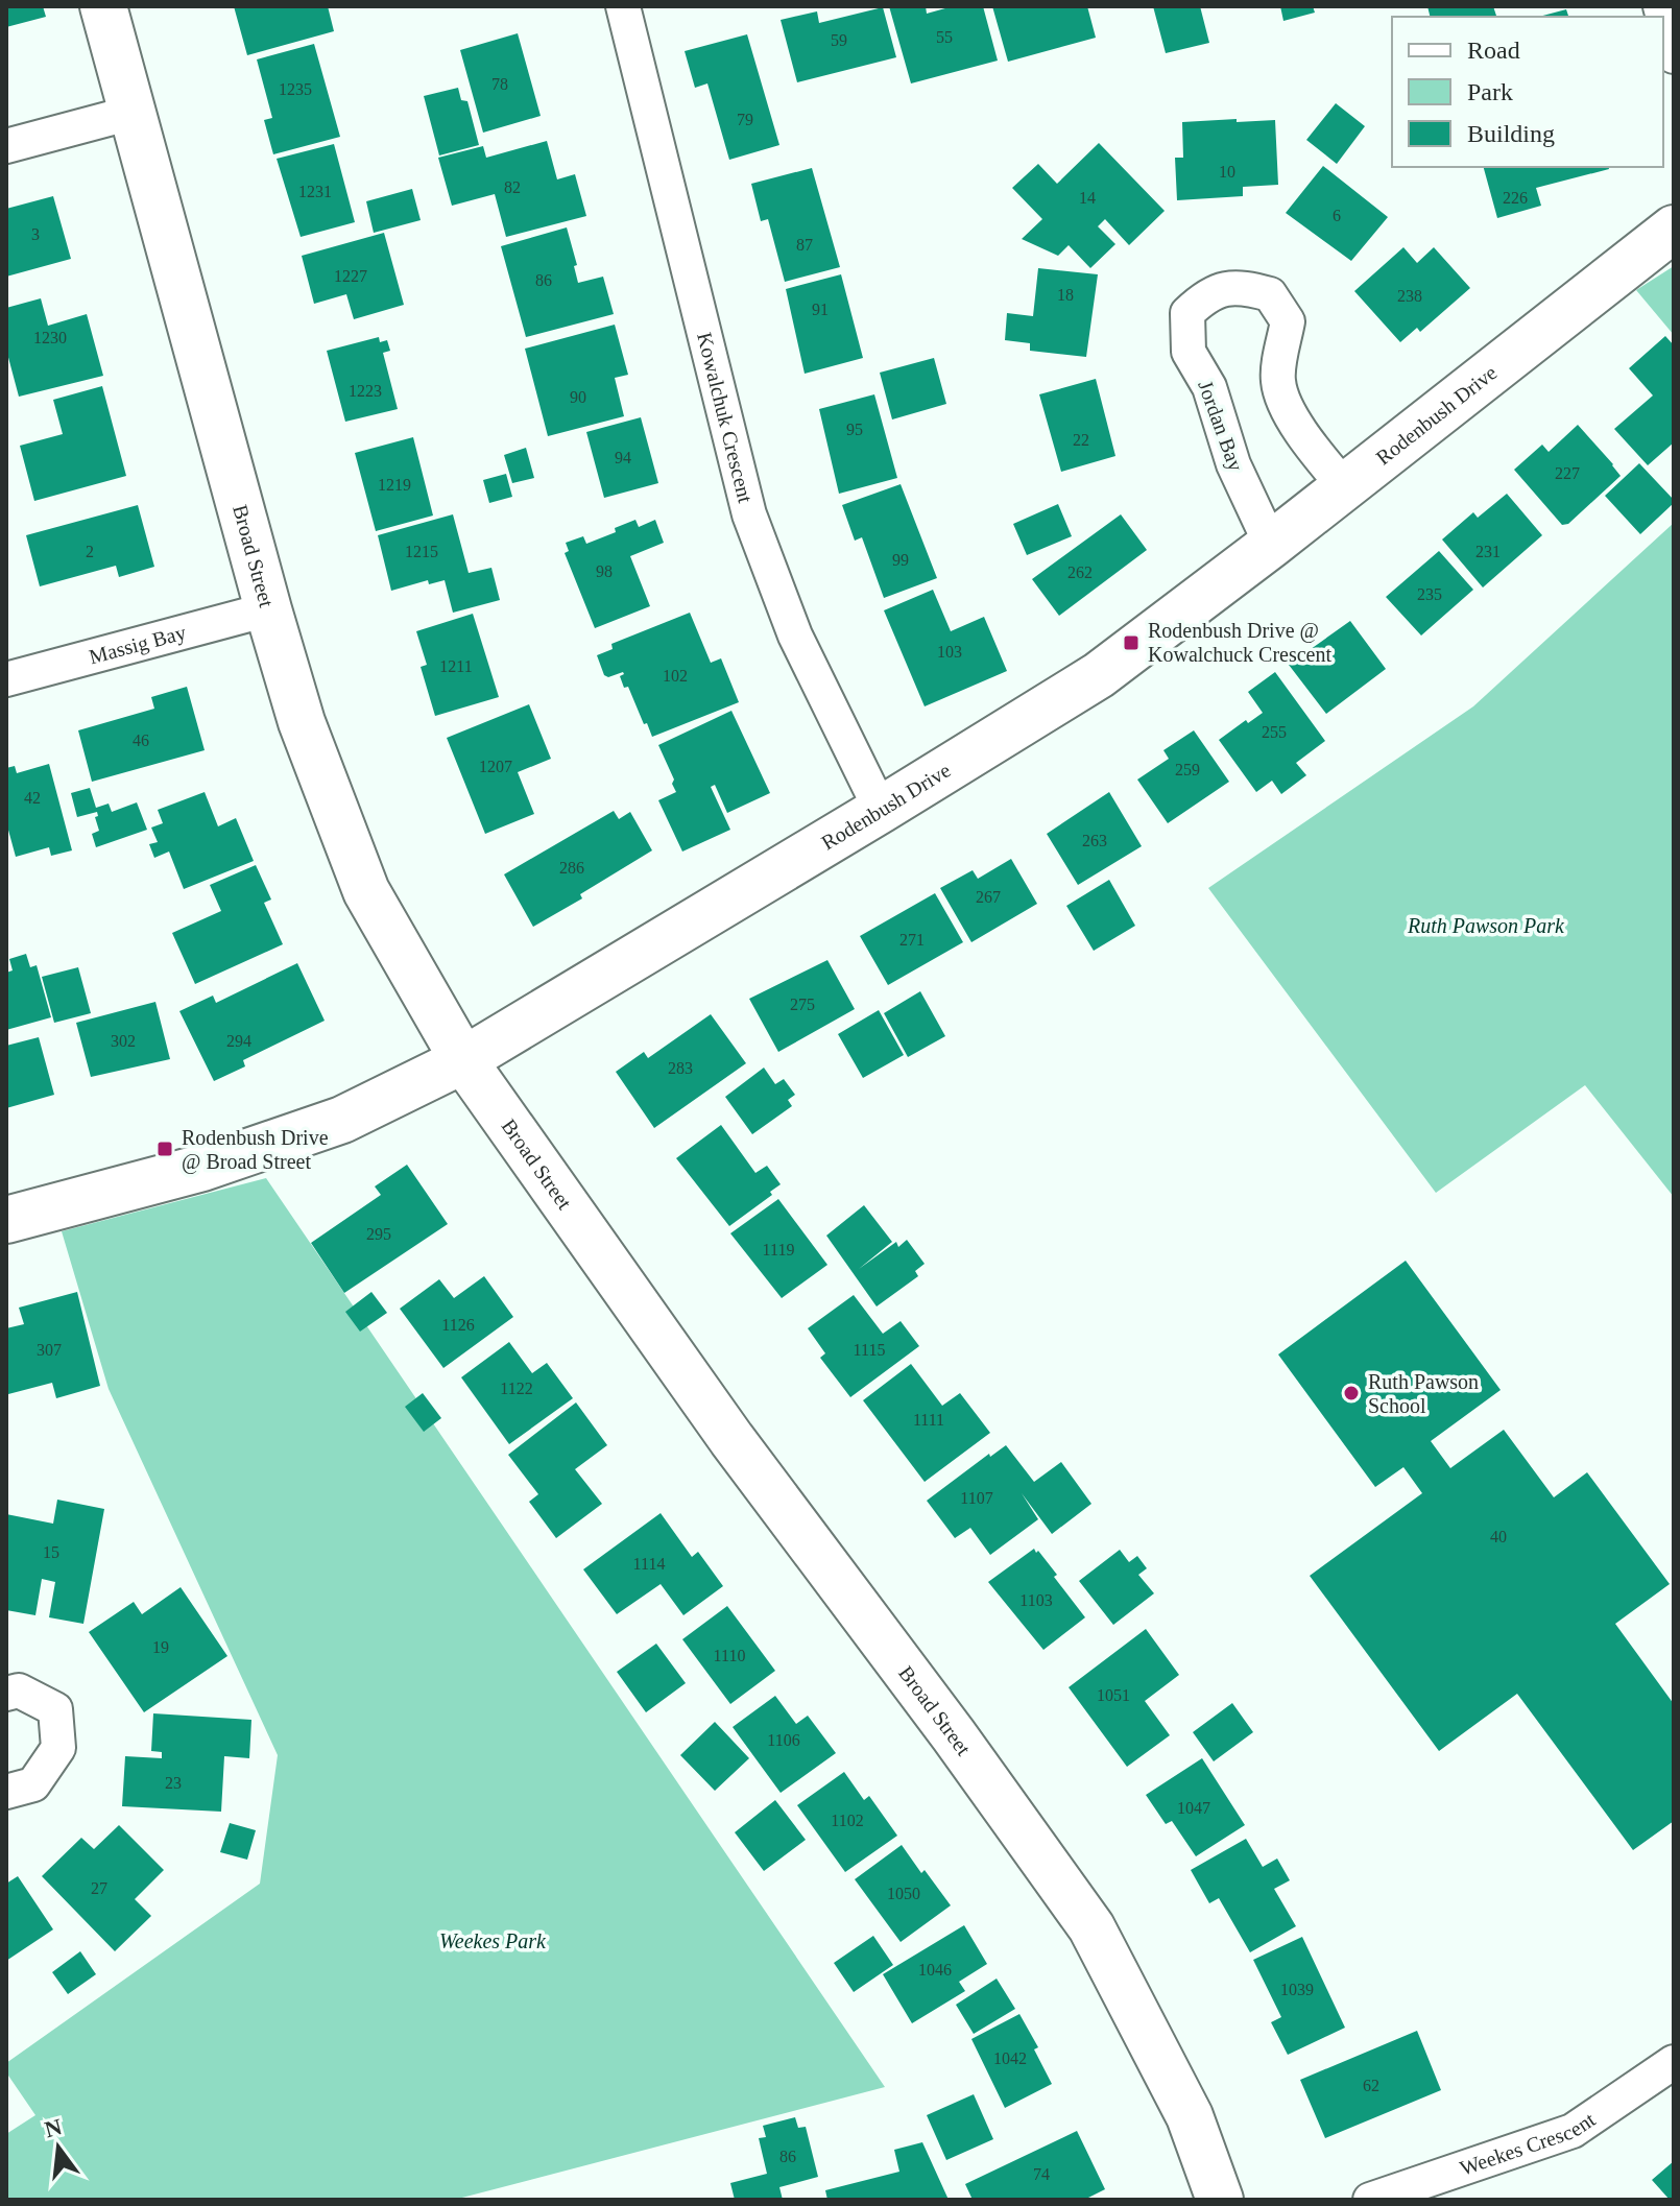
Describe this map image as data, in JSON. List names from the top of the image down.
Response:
{
  "streets": {
    "street": [
      "Rodenbush Drive",
      "Kowalchuk Crescent",
      "Jordan Bay",
      "Broad Street",
      "Massig Bay",
      "Weekes Crescent"
    ]
  },
  "crossings": [
    ["Rodenbush Drive", "Kowalchuk Crescent"],
    ["Rodenbush Drive", "Jordan Bay"],
    ["Rodenbush Drive", "Broad Street"],
    ["Broad Street", "Massig Bay"]
  ],
  "parks": ["Ruth Pawson Park", "Weekes Park"],
  "places": {
    "transit": ["Rodenbush Drive @ Kowalchuck Crescent", "Rodenbush Drive @ Broad Street"],
    "other": ["Ruth Pawson School"]
  },
  "house_numbers": [
    "55",
    "59",
    "78",
    "1235",
    "79",
    "10",
    "82",
    "1231",
    "14",
    "226",
    "6",
    "3",
    "87",
    "1227",
    "86",
    "18",
    "238",
    "91",
    "1230",
    "1223",
    "90",
    "95",
    "22",
    "94",
    "227",
    "1219",
    "2",
    "1215",
    "231",
    "99",
    "98",
    "262",
    "235",
    "103",
    "1211",
    "102",
    "255",
    "46",
    "1207",
    "259",
    "42",
    "263",
    "286",
    "267",
    "271",
    "275",
    "302",
    "294",
    "283",
    "295",
    "1119",
    "1126",
    "307",
    "1115",
    "1122",
    "1111",
    "1107",
    "40",
    "15",
    "1114",
    "1103",
    "19",
    "1110",
    "1051",
    "1106",
    "23",
    "1047",
    "1102",
    "27",
    "1050",
    "1046",
    "1039",
    "1042",
    "62",
    "86",
    "74"
  ],
  "legend": ["Road", "Park", "Building"],
  "north": "top"
}
